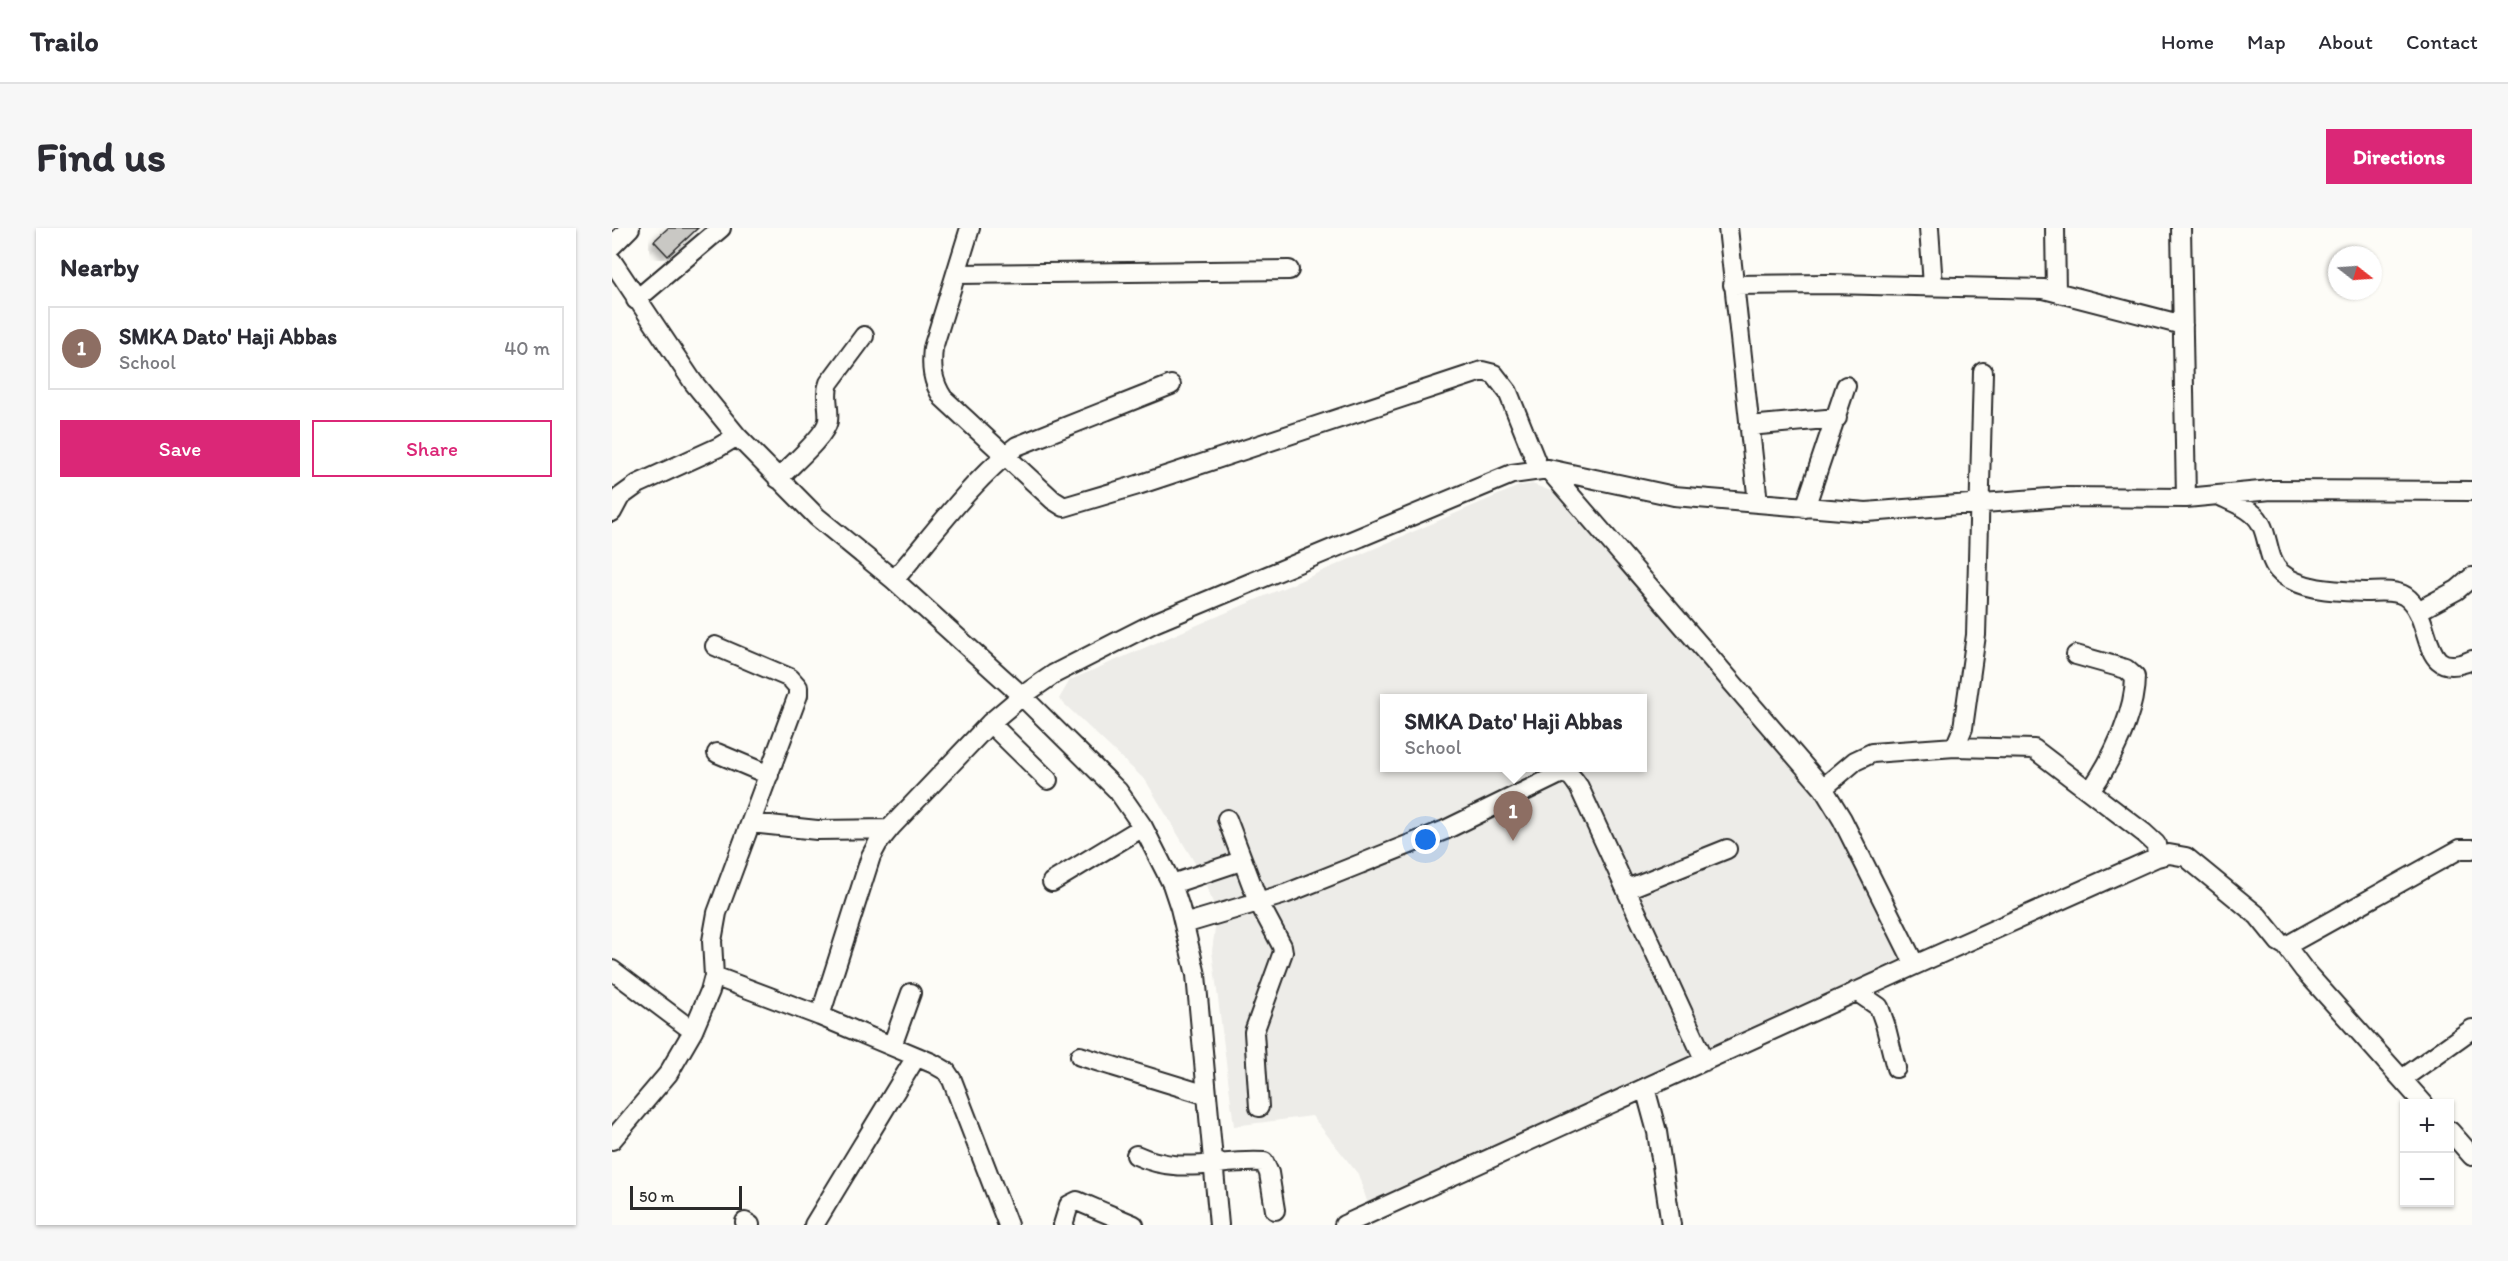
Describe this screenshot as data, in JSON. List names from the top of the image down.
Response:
{
  "scale_bar": "50 m",
  "north": "right",
  "page": {
    "header": "Trailo",
    "nav": [
      "Home",
      "Map",
      "About",
      "Contact"
    ],
    "buttons": [
      "Directions",
      ["Save", "Share"]
    ],
    "title": "Find us",
    "heading": "Nearby",
    "list": [
      {
        "mark": "1",
        "name": "SMKA Dato' Haji Abbas",
        "note": "School",
        "value": "40 m"
      }
    ],
    "popup": ["SMKA Dato' Haji Abbas", "School"],
    "pins": "1",
    "map_buttons": ["+", "−"],
    "scale": "50 m"
  }
}
